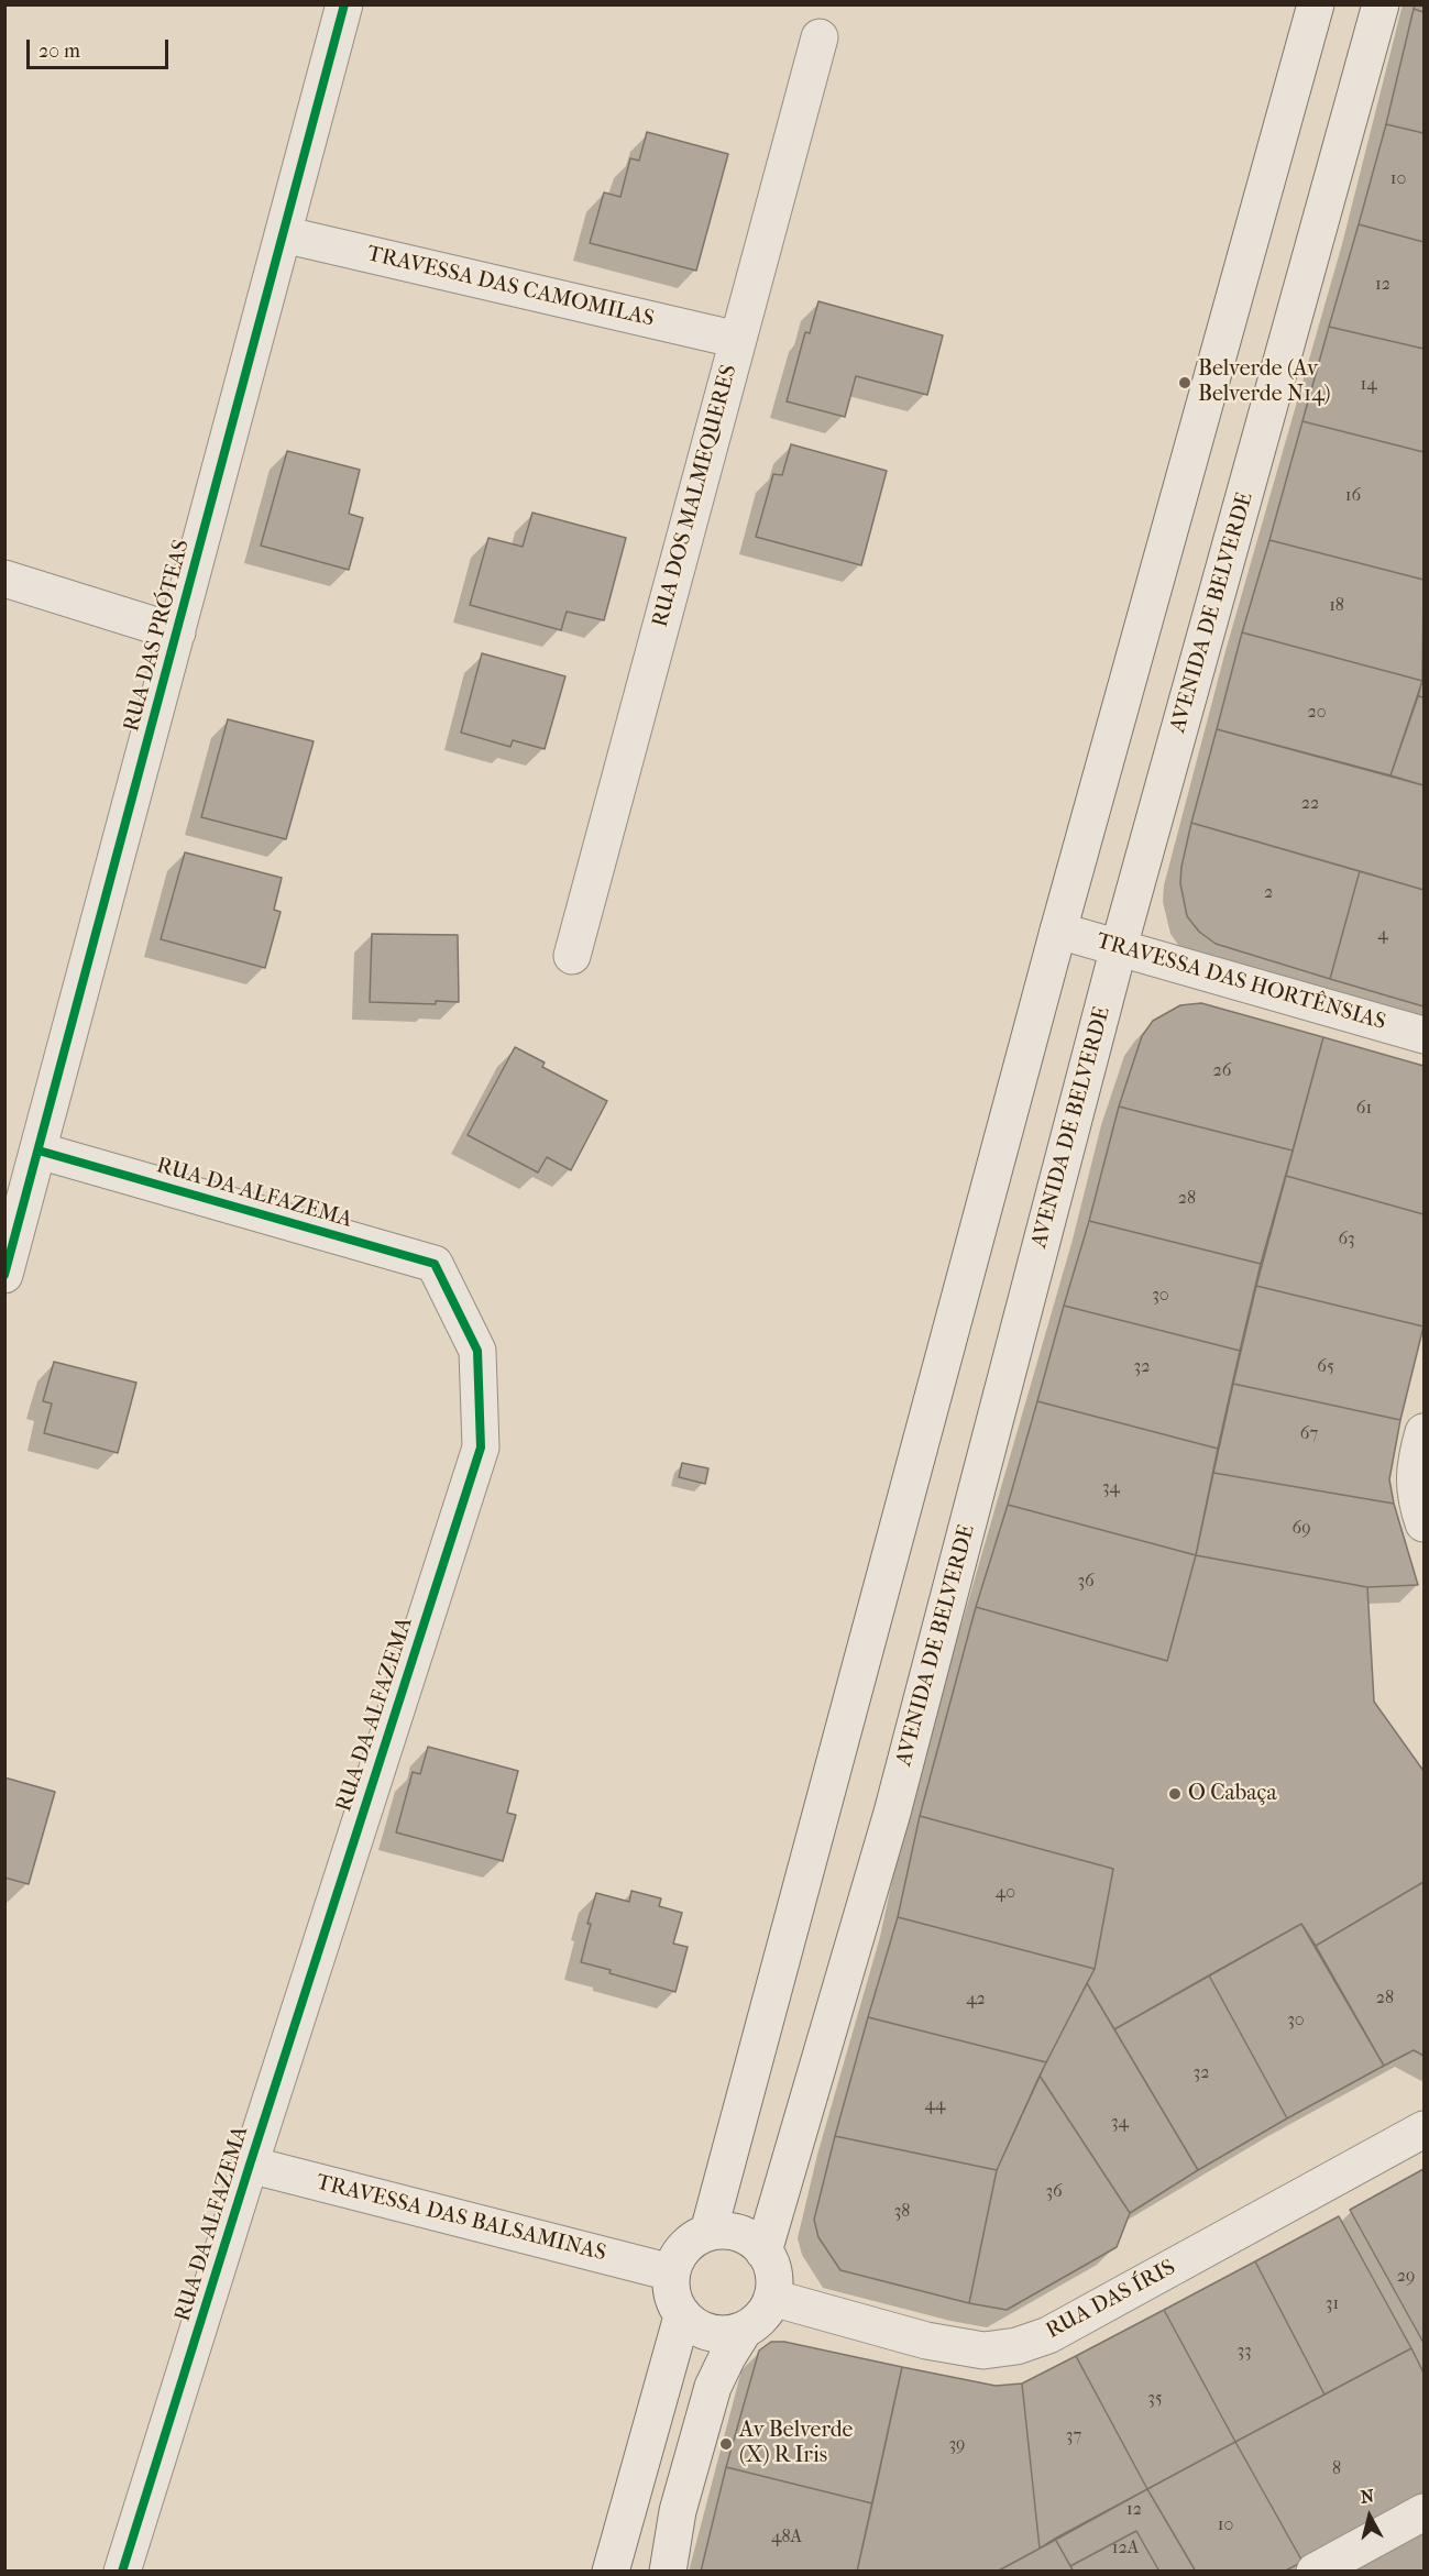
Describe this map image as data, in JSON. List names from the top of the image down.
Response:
{
  "streets": {
    "street": [
      "TRAVESSA DAS CAMOMILAS",
      "RUA DOS MALMEQUERES",
      "AVENIDA DE BELVERDE",
      "RUA DAS PRÓTEAS",
      "TRAVESSA DAS HORTÊNSIAS",
      "RUA DA ALFAZEMA",
      "TRAVESSA DAS BALSAMINAS",
      "RUA DAS ÍRIS"
    ]
  },
  "crossings": [
    ["TRAVESSA DAS CAMOMILAS", "RUA DOS MALMEQUERES"],
    ["TRAVESSA DAS CAMOMILAS", "RUA DAS PRÓTEAS"],
    ["AVENIDA DE BELVERDE", "TRAVESSA DAS HORTÊNSIAS"],
    ["AVENIDA DE BELVERDE", "TRAVESSA DAS BALSAMINAS"],
    ["AVENIDA DE BELVERDE", "RUA DAS ÍRIS"],
    ["RUA DAS PRÓTEAS", "RUA DA ALFAZEMA"],
    ["RUA DA ALFAZEMA", "TRAVESSA DAS BALSAMINAS"],
    ["TRAVESSA DAS BALSAMINAS", "RUA DAS ÍRIS"]
  ],
  "places": ["Belverde (Av Belverde N14)", "O Cabaça", "Av Belverde (X) R Iris"],
  "house_numbers": [
    "10",
    "12",
    "14",
    "16",
    "18",
    "20",
    "22",
    "2",
    "4",
    "26",
    "61",
    "28",
    "63",
    "30",
    "32",
    "65",
    "67",
    "34",
    "69",
    "36",
    "40",
    "28",
    "42",
    "30",
    "32",
    "44",
    "34",
    "36",
    "38",
    "29",
    "31",
    "33",
    "35",
    "37",
    "39",
    "8",
    "12",
    "10",
    "48A",
    "12A"
  ],
  "scale_bar": "20 m",
  "north": "top"
}
